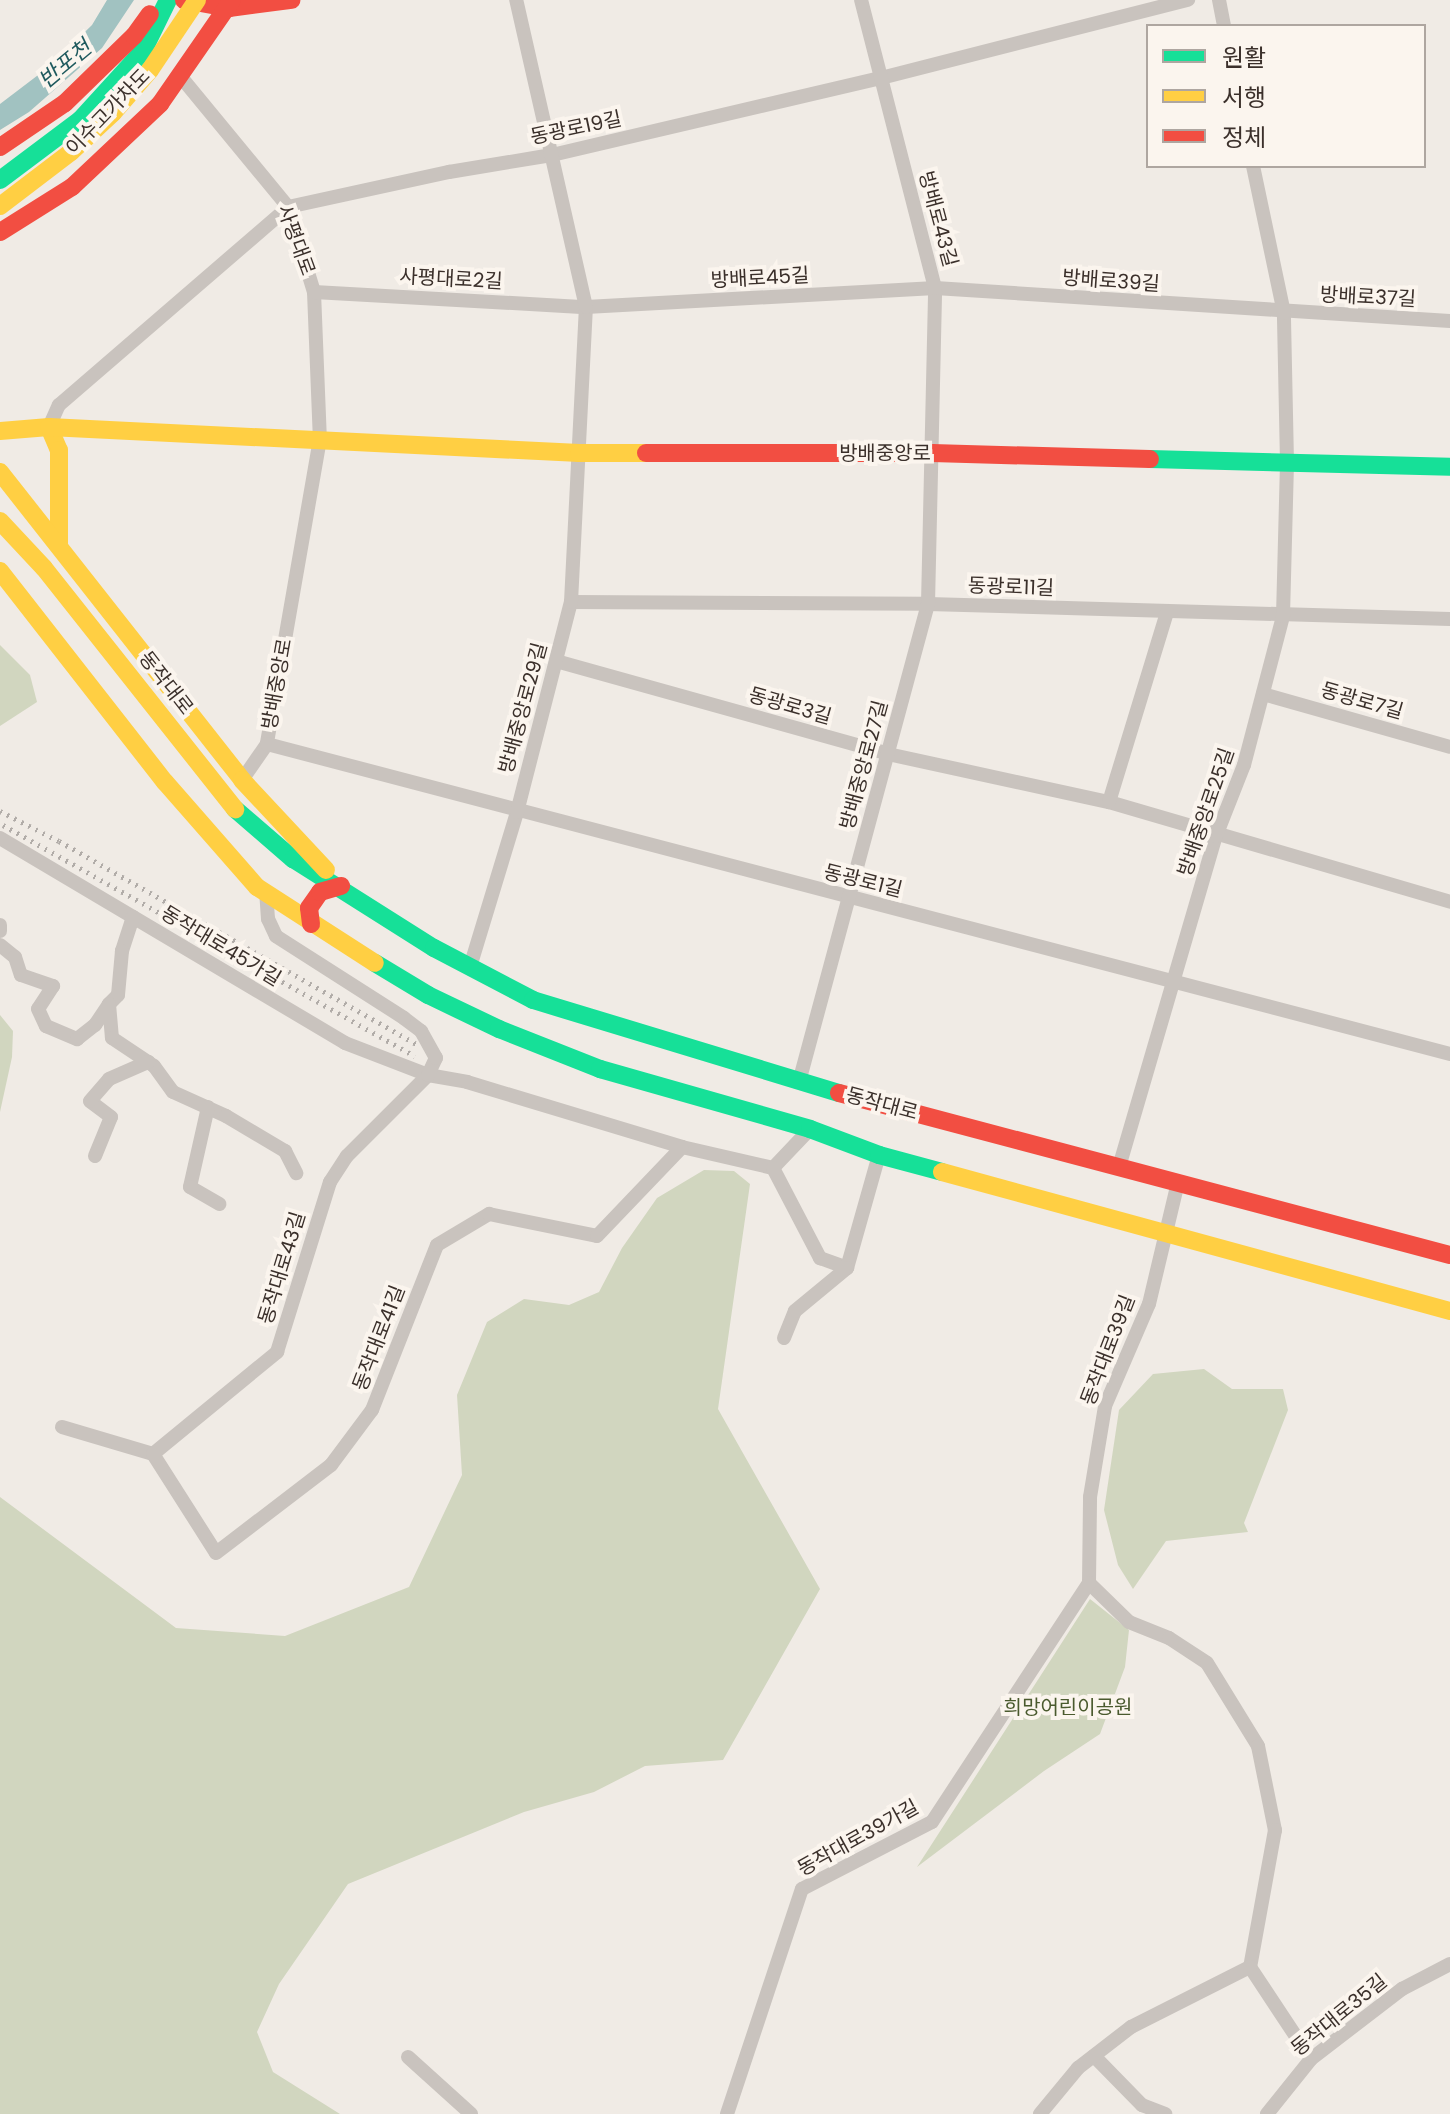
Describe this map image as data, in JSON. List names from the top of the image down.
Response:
{
  "streets": {
    "main road": ["이수고가차도", "방배중앙로", "동작대로"],
    "street": [
      "동광로19길",
      "방배로43길",
      "사평대로",
      "방배로45길",
      "사평대로2길",
      "방배로39길",
      "방배로37길",
      "동광로11길",
      "동광로7길",
      "동광로3길",
      "방배중앙로29길",
      "방배중앙로27길",
      "방배중앙로25길",
      "동광로1길",
      "동작대로45가길",
      "동작대로43길",
      "동작대로41길",
      "동작대로39길",
      "동작대로39가길",
      "동작대로35길"
    ]
  },
  "crossings": [
    ["동광로19길", "방배로43길"],
    ["동광로19길", "사평대로"],
    ["동광로19길", "방배중앙로"],
    ["방배로43길", "방배로45길"],
    ["방배로43길", "방배로39길"],
    ["방배로43길", "방배중앙로"],
    ["방배로43길", "방배중앙로27길"],
    ["사평대로", "사평대로2길"],
    ["사평대로", "방배중앙로"],
    ["방배로45길", "사평대로2길"],
    ["방배로45길", "방배로39길"],
    ["방배로39길", "방배로37길"],
    ["방배중앙로", "동작대로"],
    ["방배중앙로", "방배중앙로29길"],
    ["방배중앙로", "방배중앙로27길"],
    ["방배중앙로", "방배중앙로25길"],
    ["방배중앙로", "동광로1길"],
    ["동광로11길", "방배중앙로29길"],
    ["동광로11길", "방배중앙로27길"],
    ["동광로11길", "방배중앙로25길"],
    ["동작대로", "방배중앙로29길"],
    ["동작대로", "방배중앙로27길"],
    ["동작대로", "방배중앙로25길"],
    ["동작대로", "동작대로39길"],
    ["동광로7길", "방배중앙로25길"],
    ["동광로3길", "방배중앙로29길"],
    ["동광로3길", "방배중앙로27길"],
    ["동광로3길", "방배중앙로25길"],
    ["방배중앙로29길", "동광로1길"],
    ["방배중앙로27길", "동광로1길"],
    ["방배중앙로25길", "동광로1길"],
    ["동작대로45가길", "동작대로43길"],
    ["동작대로43길", "동작대로41길"],
    ["동작대로39길", "동작대로39가길"]
  ],
  "water": ["반포천"],
  "parks": ["희망어린이공원"],
  "legend": ["원활", "서행", "정체"]
}
